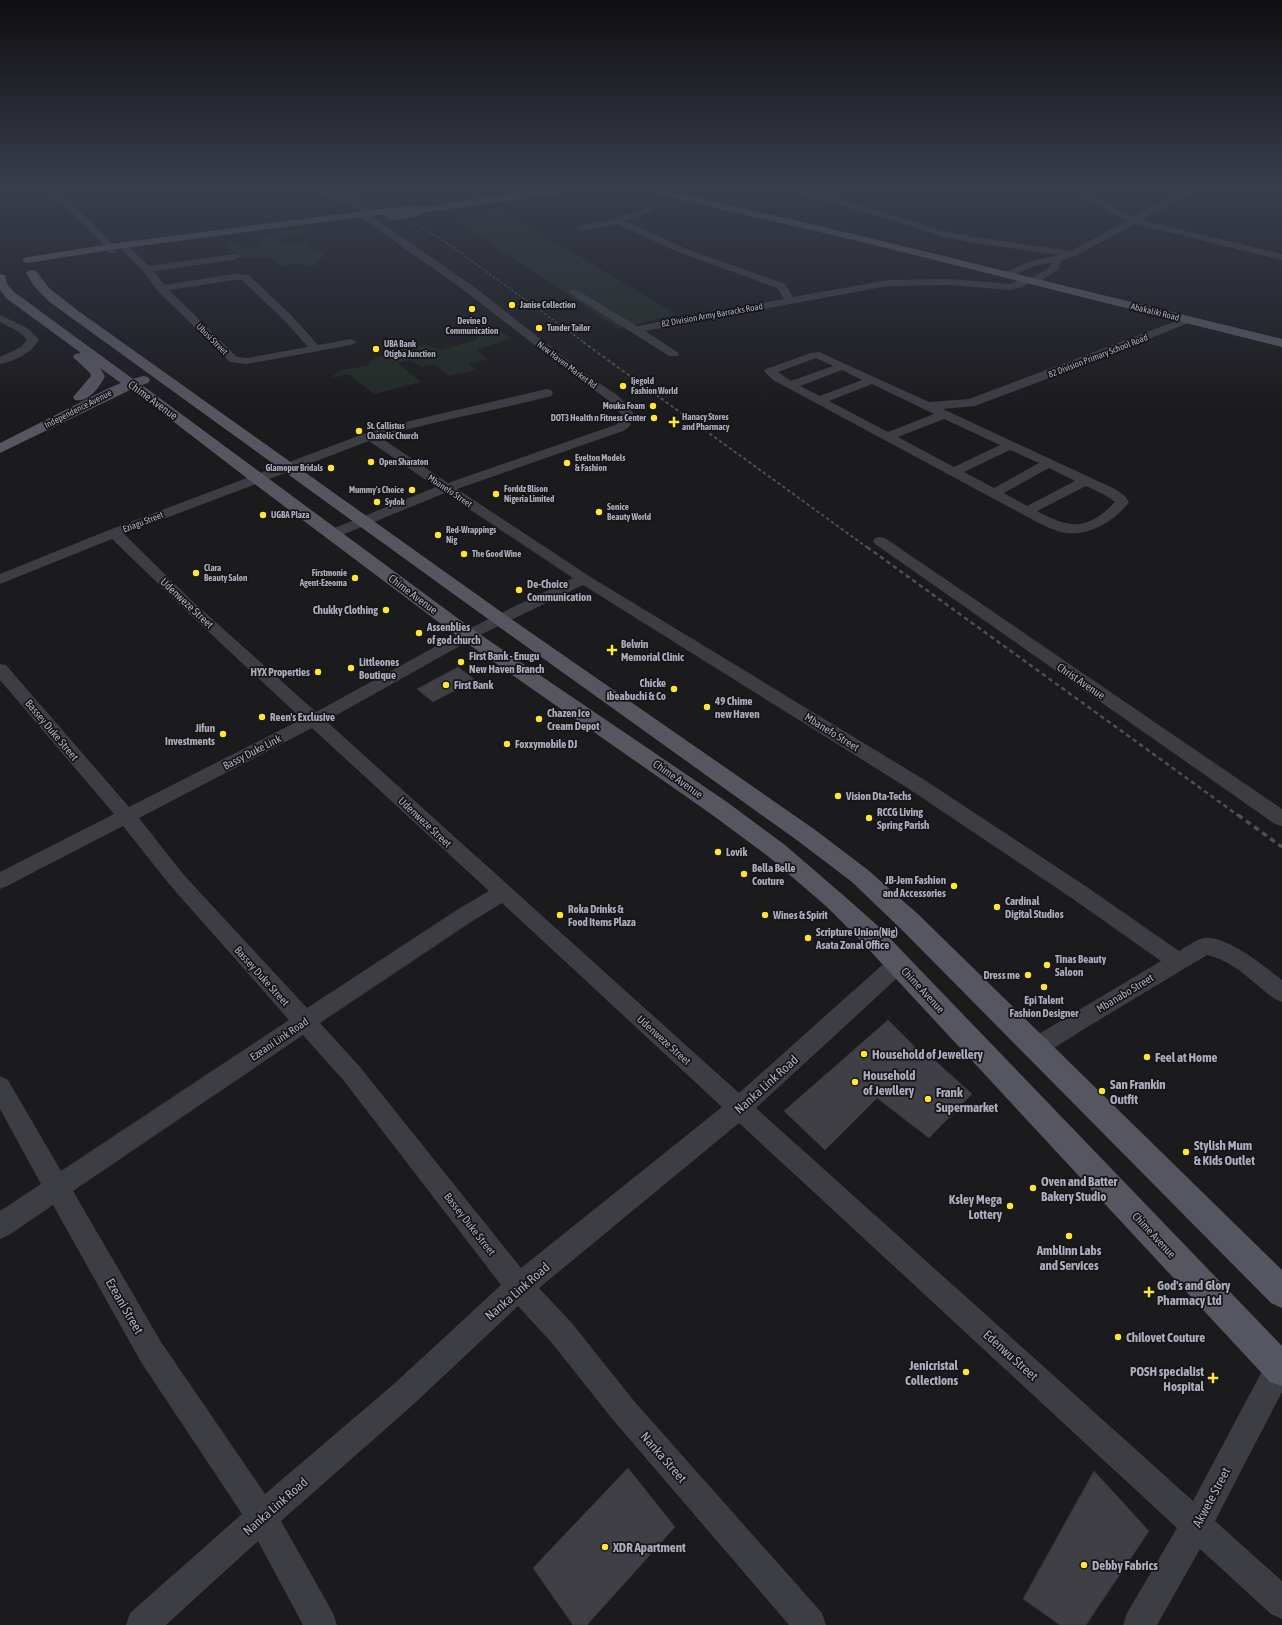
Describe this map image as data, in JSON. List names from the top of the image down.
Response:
{
  "streets": {
    "main road": ["Abakaliki Road", "Chime Avenue", "Independence Avenue"],
    "street": [
      "82 Division Army Barracks Road",
      "Ubosi Street",
      "82 Division Primary School Road",
      "New Haven Market Rd",
      "Mbanefo Street",
      "Eziagu Street",
      "Udenweze Street",
      "Christ Avenue",
      "Bassey Duke Street",
      "Bassy Duke Link",
      "Mbanabo Street",
      "Ezeani Link Road",
      "Nanka Link Road",
      "Ezeani Street",
      "Edenwu Street",
      "Nanka Street",
      "Akwete Street"
    ]
  },
  "crossings": [
    ["Abakaliki Road", "82 Division Army Barracks Road"],
    ["Abakaliki Road", "82 Division Primary School Road"],
    ["New Haven Market Rd", "Chime Avenue"],
    ["New Haven Market Rd", "Mbanefo Street"],
    ["Chime Avenue", "Independence Avenue"],
    ["Chime Avenue", "Eziagu Street"],
    ["Chime Avenue", "Bassy Duke Link"],
    ["Chime Avenue", "Nanka Link Road"],
    ["Chime Avenue", "Akwete Street"],
    ["Mbanefo Street", "Mbanabo Street"],
    ["Eziagu Street", "Udenweze Street"],
    ["Udenweze Street", "Bassy Duke Link"],
    ["Udenweze Street", "Ezeani Link Road"],
    ["Udenweze Street", "Nanka Link Road"],
    ["Udenweze Street", "Edenwu Street"],
    ["Bassey Duke Street", "Bassy Duke Link"],
    ["Bassey Duke Street", "Ezeani Link Road"],
    ["Bassey Duke Street", "Nanka Link Road"],
    ["Bassey Duke Street", "Nanka Street"],
    ["Ezeani Link Road", "Ezeani Street"],
    ["Nanka Link Road", "Ezeani Street"],
    ["Nanka Link Road", "Edenwu Street"],
    ["Nanka Link Road", "Nanka Street"],
    ["Edenwu Street", "Akwete Street"]
  ],
  "places": {
    "other": [
      "Janise Collection",
      "Devine D Communication",
      "Tunder Tailor",
      "UBA Bank Otigba Junction",
      "Ijegold Fashion World",
      "Mouka Foam",
      "DOT3 Health n Fitness Center",
      "St. Callistus Chatolic Church",
      "Open Sharaton",
      "Evelton Models & Fashion",
      "Glamopur Bridals",
      "Mummy's Choice",
      "Forddz Blison Nigeria Limited",
      "Sydok",
      "Sonice Beauty World",
      "UGBA Plaza",
      "Red-Wrappings Nig",
      "The Good Wine",
      "Clara Beauty Salon",
      "Firstmonie Agent-Ezeoma",
      "De-Choice Communication",
      "Chukky Clothing",
      "Assenblies of god church",
      "First Bank - Enugu New Haven Branch",
      "Littleones Boutique",
      "HYX Properties",
      "First Bank",
      "Chicke ibeabuchi & Co",
      "49 Chime new Haven",
      "Reen's Exclusive",
      "Chazen Ice Cream Depot",
      "Jifun Investments",
      "Foxxymobile DJ",
      "Vision Dta-Techs",
      "RCCG Living Spring Parish",
      "Lovik",
      "Bella Belle Couture",
      "JB-Jem Fashion and Accessories",
      "Cardinal Digital Studios",
      "Roka Drinks & Food Items Plaza",
      "Wines & Spirit",
      "Scripture Union(Nig) Asata Zonal Office",
      "Tinas Beauty Saloon",
      "Dress me",
      "Epi Talent Fashion Designer",
      "Household of Jewellery",
      "Feel at Home",
      "Household of Jewllery",
      "San Frankin Outfit",
      "Frank Supermarket",
      "Stylish Mum & Kids Outlet",
      "Oven and Batter Bakery Studio",
      "Ksley Mega Lottery",
      "Amblinn Labs and Services",
      "Chilovet Couture",
      "Jenicristal Collections",
      "XDR Apartment",
      "Debby Fabrics"
    ],
    "health": [
      "Hanacy Stores and Pharmacy",
      "Belwin Memorial Clinic",
      "God's and Glory Pharmacy Ltd",
      "POSH specialist Hospital"
    ]
  }
}
